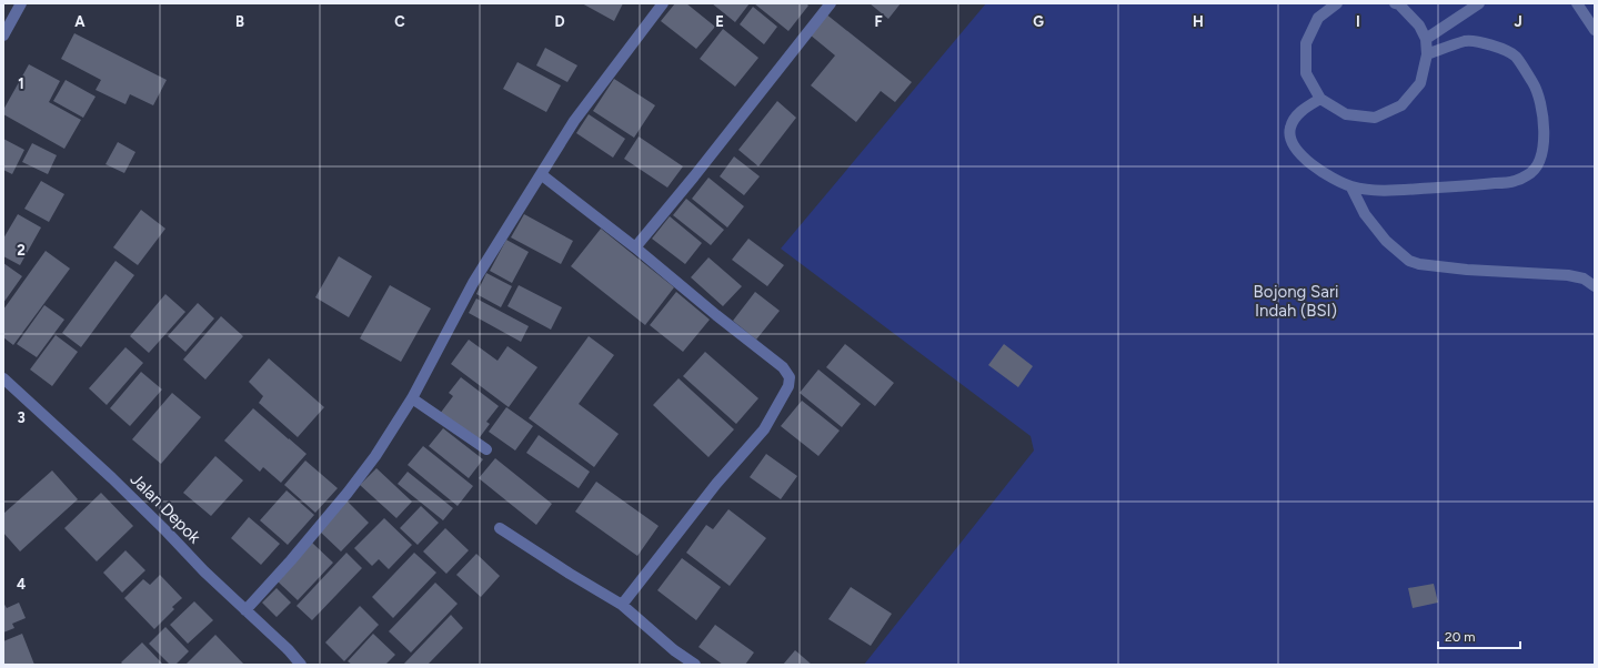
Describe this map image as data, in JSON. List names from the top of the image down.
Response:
{
  "streets": {
    "street": ["Jalan Depok"]
  },
  "parks": ["Bojong Sari Indah (BSI)"],
  "scale_bar": "20 m",
  "grid": {
    "columns": [
      "A",
      "B",
      "C",
      "D",
      "E",
      "F",
      "G",
      "H",
      "I",
      "J"
    ],
    "rows": [
      "1",
      "2",
      "3",
      "4"
    ]
  }
}
